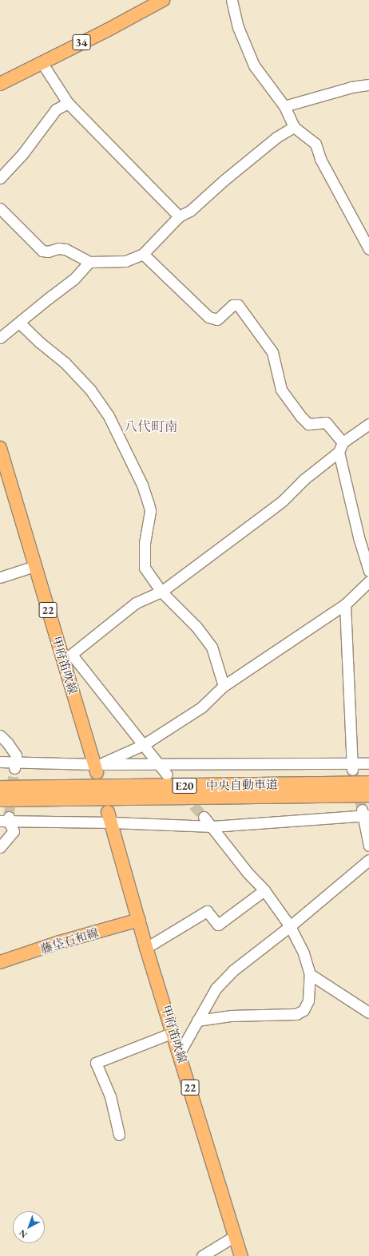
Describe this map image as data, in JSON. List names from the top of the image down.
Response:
{
  "streets": {
    "highway": ["中央自動車道", "E20"],
    "main road": [
      "34",
      "22",
      "甲府笛吹線",
      "藤垈石和線"
    ]
  },
  "crossings": [
    ["甲府笛吹線", "藤垈石和線"]
  ],
  "districts": ["八代町南"],
  "north": "bottom left"
}
